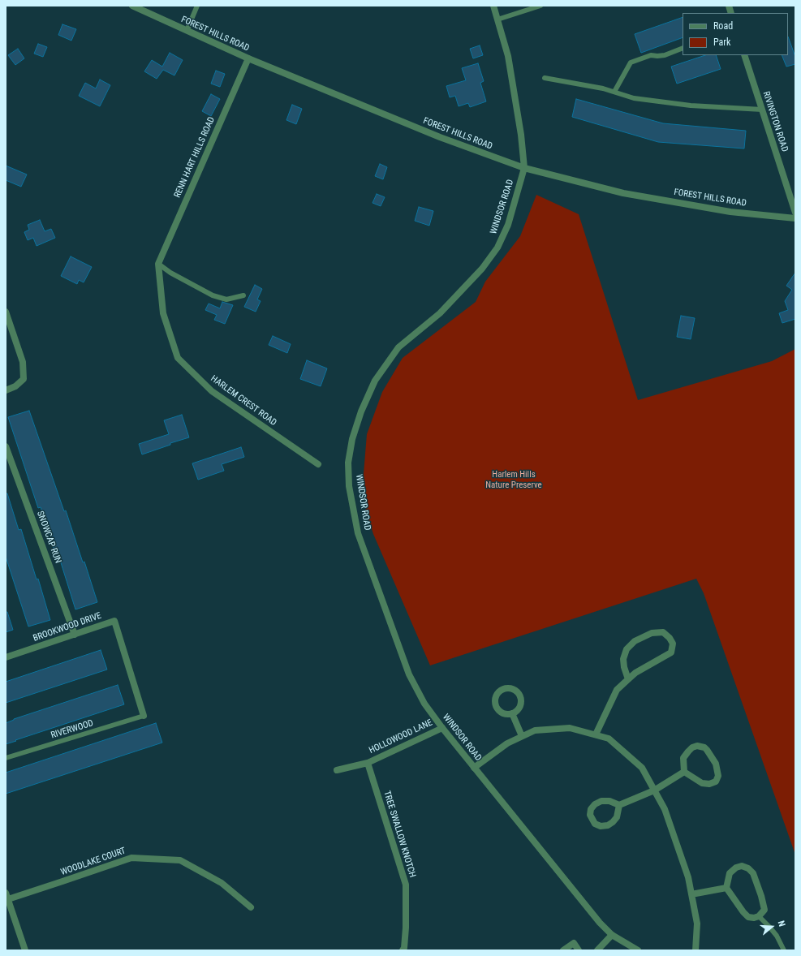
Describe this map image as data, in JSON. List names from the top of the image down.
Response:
{
  "streets": {
    "street": [
      "FOREST HILLS ROAD",
      "RIVINGTON ROAD",
      "RENN HART HILLS ROAD",
      "WINDSOR ROAD",
      "HARLEM CREST ROAD",
      "SNOWCAP RUN",
      "BROOKWOOD DRIVE",
      "HOLLOWOOD LANE",
      "TREE SWALLOW KNOTCH",
      "WOODLAKE COURT"
    ],
    "lane": ["RIVERWOOD"]
  },
  "crossings": [
    ["FOREST HILLS ROAD", "RENN HART HILLS ROAD"],
    ["FOREST HILLS ROAD", "WINDSOR ROAD"],
    ["RENN HART HILLS ROAD", "HARLEM CREST ROAD"],
    ["WINDSOR ROAD", "HOLLOWOOD LANE"],
    ["SNOWCAP RUN", "BROOKWOOD DRIVE"],
    ["BROOKWOOD DRIVE", "RIVERWOOD"],
    ["HOLLOWOOD LANE", "TREE SWALLOW KNOTCH"]
  ],
  "parks": ["Harlem Hills Nature Preserve"],
  "legend": ["Road", "Park"],
  "north": "right"
}
